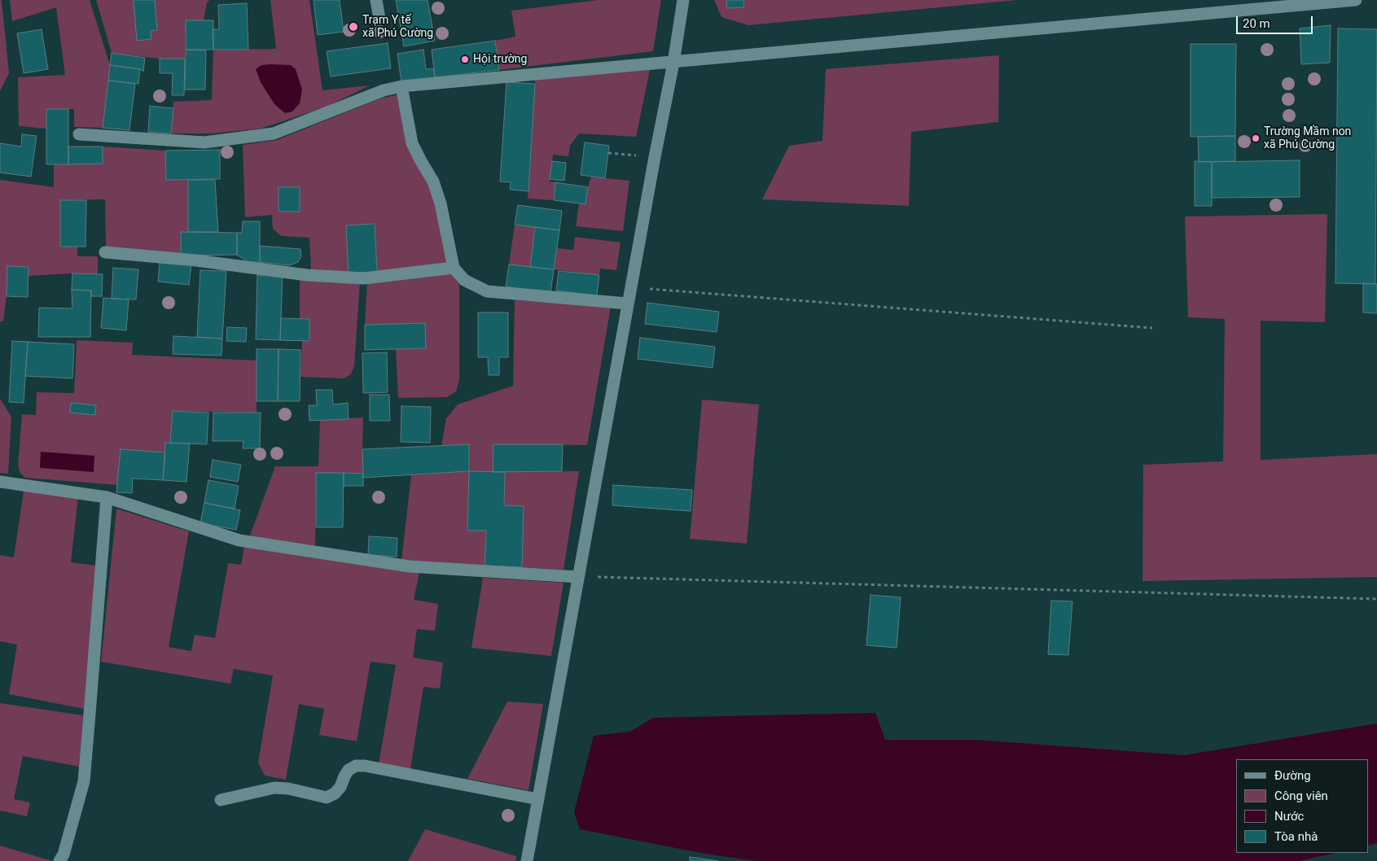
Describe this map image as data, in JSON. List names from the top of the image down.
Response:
{
  "places": ["Trạm Y tế xã Phú Cường", "Hội trường", "Trường Mầm non xã Phú Cường"],
  "legend": [
    "Đường",
    "Công viên",
    "Nước",
    "Tòa nhà"
  ],
  "scale_bar": "20 m"
}
